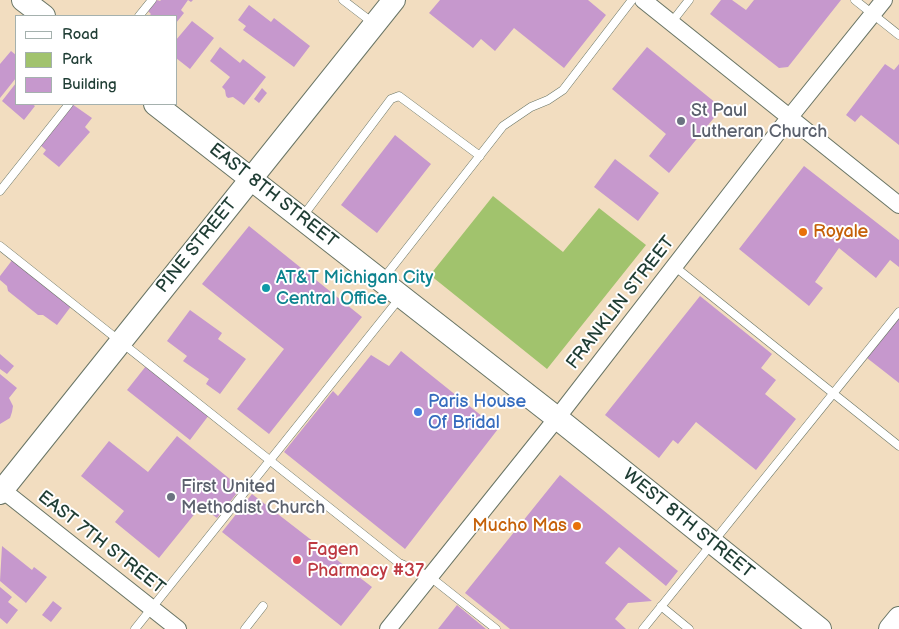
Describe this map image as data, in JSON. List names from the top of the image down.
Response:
{
  "streets": {
    "street": [
      "EAST 8TH STREET",
      "PINE STREET",
      "FRANKLIN STREET",
      "WEST 8TH STREET",
      "EAST 7TH STREET"
    ]
  },
  "crossings": [
    ["EAST 8TH STREET", "PINE STREET"],
    ["EAST 8TH STREET", "FRANKLIN STREET"],
    ["EAST 8TH STREET", "WEST 8TH STREET"],
    ["PINE STREET", "EAST 7TH STREET"],
    ["FRANKLIN STREET", "WEST 8TH STREET"]
  ],
  "places": [
    "St Paul Lutheran Church",
    "Royale",
    "AT&T Michigan City Central Office",
    "Paris House Of Bridal",
    "First United Methodist Church",
    "Mucho Mas",
    "Fagen Pharmacy #37"
  ],
  "legend": ["Road", "Park", "Building"]
}
